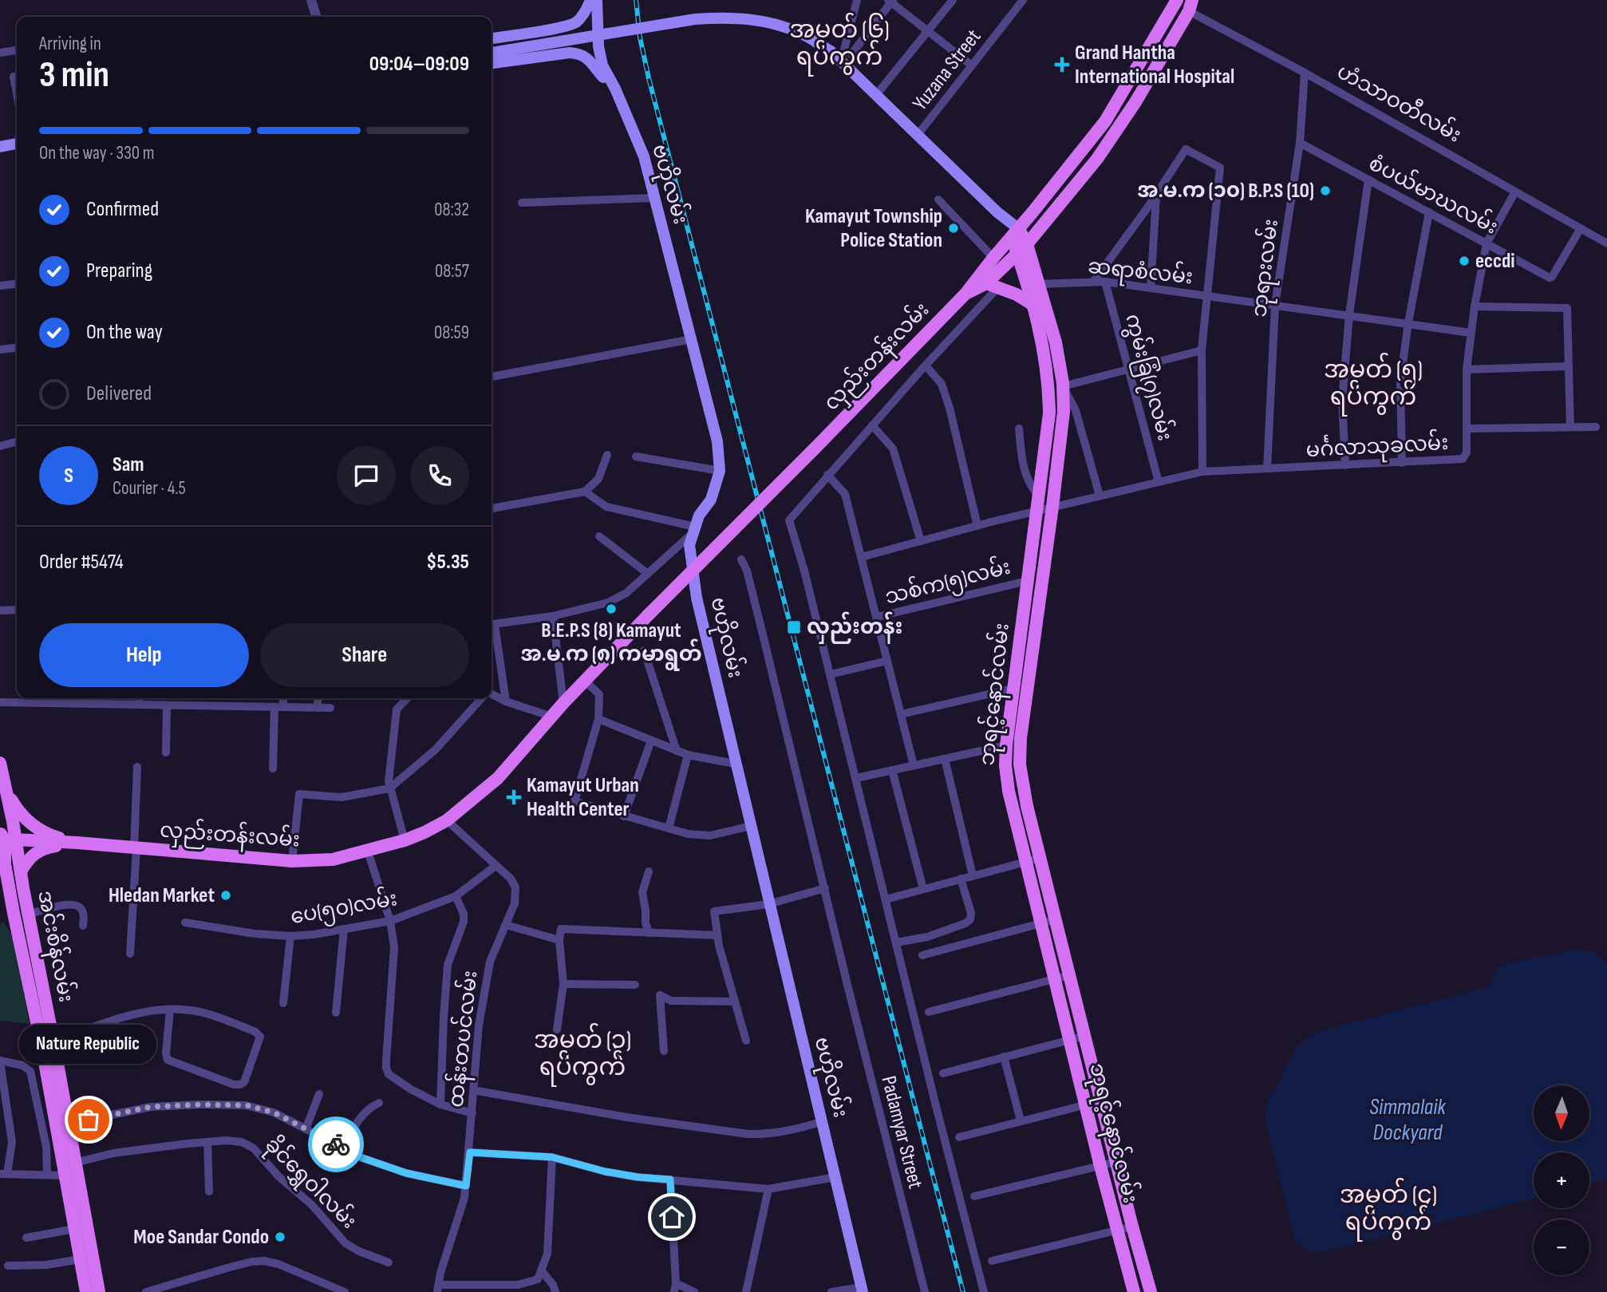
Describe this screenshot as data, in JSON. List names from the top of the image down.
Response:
{
  "streets": {
    "main road": [
      "ဟံသာဝတီလမ်း",
      "ဗဟိုလမ်း",
      "လှည်းတန်းလမ်း",
      "ဘုရင့်နောင်လမ်း",
      "အင်းစိန်လမ်း"
    ],
    "street": [
      "Yuzana Street",
      "စံပယ်မာဃလမ်း",
      "ဘုရားလမ်း",
      "ဆရာစံလမ်း",
      "ကွမ်းခြံ(၇)လမ်း",
      "မင်္ဂလာသုခလမ်း",
      "သစ်က(၅)လမ်း",
      "ပေ(၅၀)လမ်း",
      "ထန်းတပင်လမ်း",
      "Padamyar Street",
      "ခိုင်ရွှေဝါလမ်း"
    ]
  },
  "crossings": [
    ["ဟံသာဝတီလမ်း", "စံပယ်မာဃလမ်း"],
    ["ဟံသာဝတီလမ်း", "ဘုရားလမ်း"],
    ["ဟံသာဝတီလမ်း", "လှည်းတန်းလမ်း"],
    ["ဟံသာဝတီလမ်း", "မင်္ဂလာသုခလမ်း"],
    ["စံပယ်မာဃလမ်း", "ဘုရားလမ်း"],
    ["စံပယ်မာဃလမ်း", "မင်္ဂလာသုခလမ်း"],
    ["ဘုရားလမ်း", "ဆရာစံလမ်း"],
    ["ဘုရားလမ်း", "မင်္ဂလာသုခလမ်း"],
    ["ဆရာစံလမ်း", "ကွမ်းခြံ(၇)လမ်း"],
    ["ဆရာစံလမ်း", "မင်္ဂလာသုခလမ်း"],
    ["ဆရာစံလမ်း", "ဘုရင့်နောင်လမ်း"],
    ["လှည်းတန်းလမ်း", "ဘုရင့်နောင်လမ်း"],
    ["လှည်းတန်းလမ်း", "အင်းစိန်လမ်း"],
    ["လှည်းတန်းလမ်း", "ထန်းတပင်လမ်း"],
    ["ကွမ်းခြံ(၇)လမ်း", "မင်္ဂလာသုခလမ်း"],
    ["မင်္ဂလာသုခလမ်း", "ဘုရင့်နောင်လမ်း"],
    ["သစ်က(၅)လမ်း", "ဘုရင့်နောင်လမ်း"],
    ["ပေ(၅၀)လမ်း", "ထန်းတပင်လမ်း"],
    ["အင်းစိန်လမ်း", "ခိုင်ရွှေဝါလမ်း"]
  ],
  "districts": [
    "အမှတ် (၆) ရပ်ကွက်",
    "အမှတ် (၅) ရပ်ကွက်",
    "အမှတ် (၃) ရပ်ကွက်",
    "အမှတ် (၄) ရပ်ကွက်"
  ],
  "water": ["Simmalaik Dockyard"],
  "places": {
    "health": ["Grand Hantha International Hospital", "Kamayut Urban Health Center"],
    "other": [
      "အ.မ.က (၁၀) B.P.S (10)",
      "Kamayut Township Police Station",
      "eccdi",
      "B.E.P.S (8) Kamayut အ.မ.က (၈) ကမာရွတ်",
      "Hledan Market",
      "Nature Republic",
      "Moe Sandar Condo"
    ],
    "transit": ["လှည်းတန်း"]
  },
  "north": "bottom",
  "page": {
    "heading": ["3 min", "Arriving in", "09:04–09:09"],
    "panel": [
      "Sam",
      "Courier · 4.5",
      "Order #5474",
      "$5.35"
    ],
    "bar": "On the way · 330 m",
    "list": [
      ["Confirmed", "08:32"],
      ["Preparing", "08:57"],
      ["On the way", "08:59"],
      "Delivered"
    ],
    "round": "S",
    "buttons": ["Help", "Share"],
    "bubble": "Nature Republic",
    "map_buttons": ["+", "−"]
  }
}
